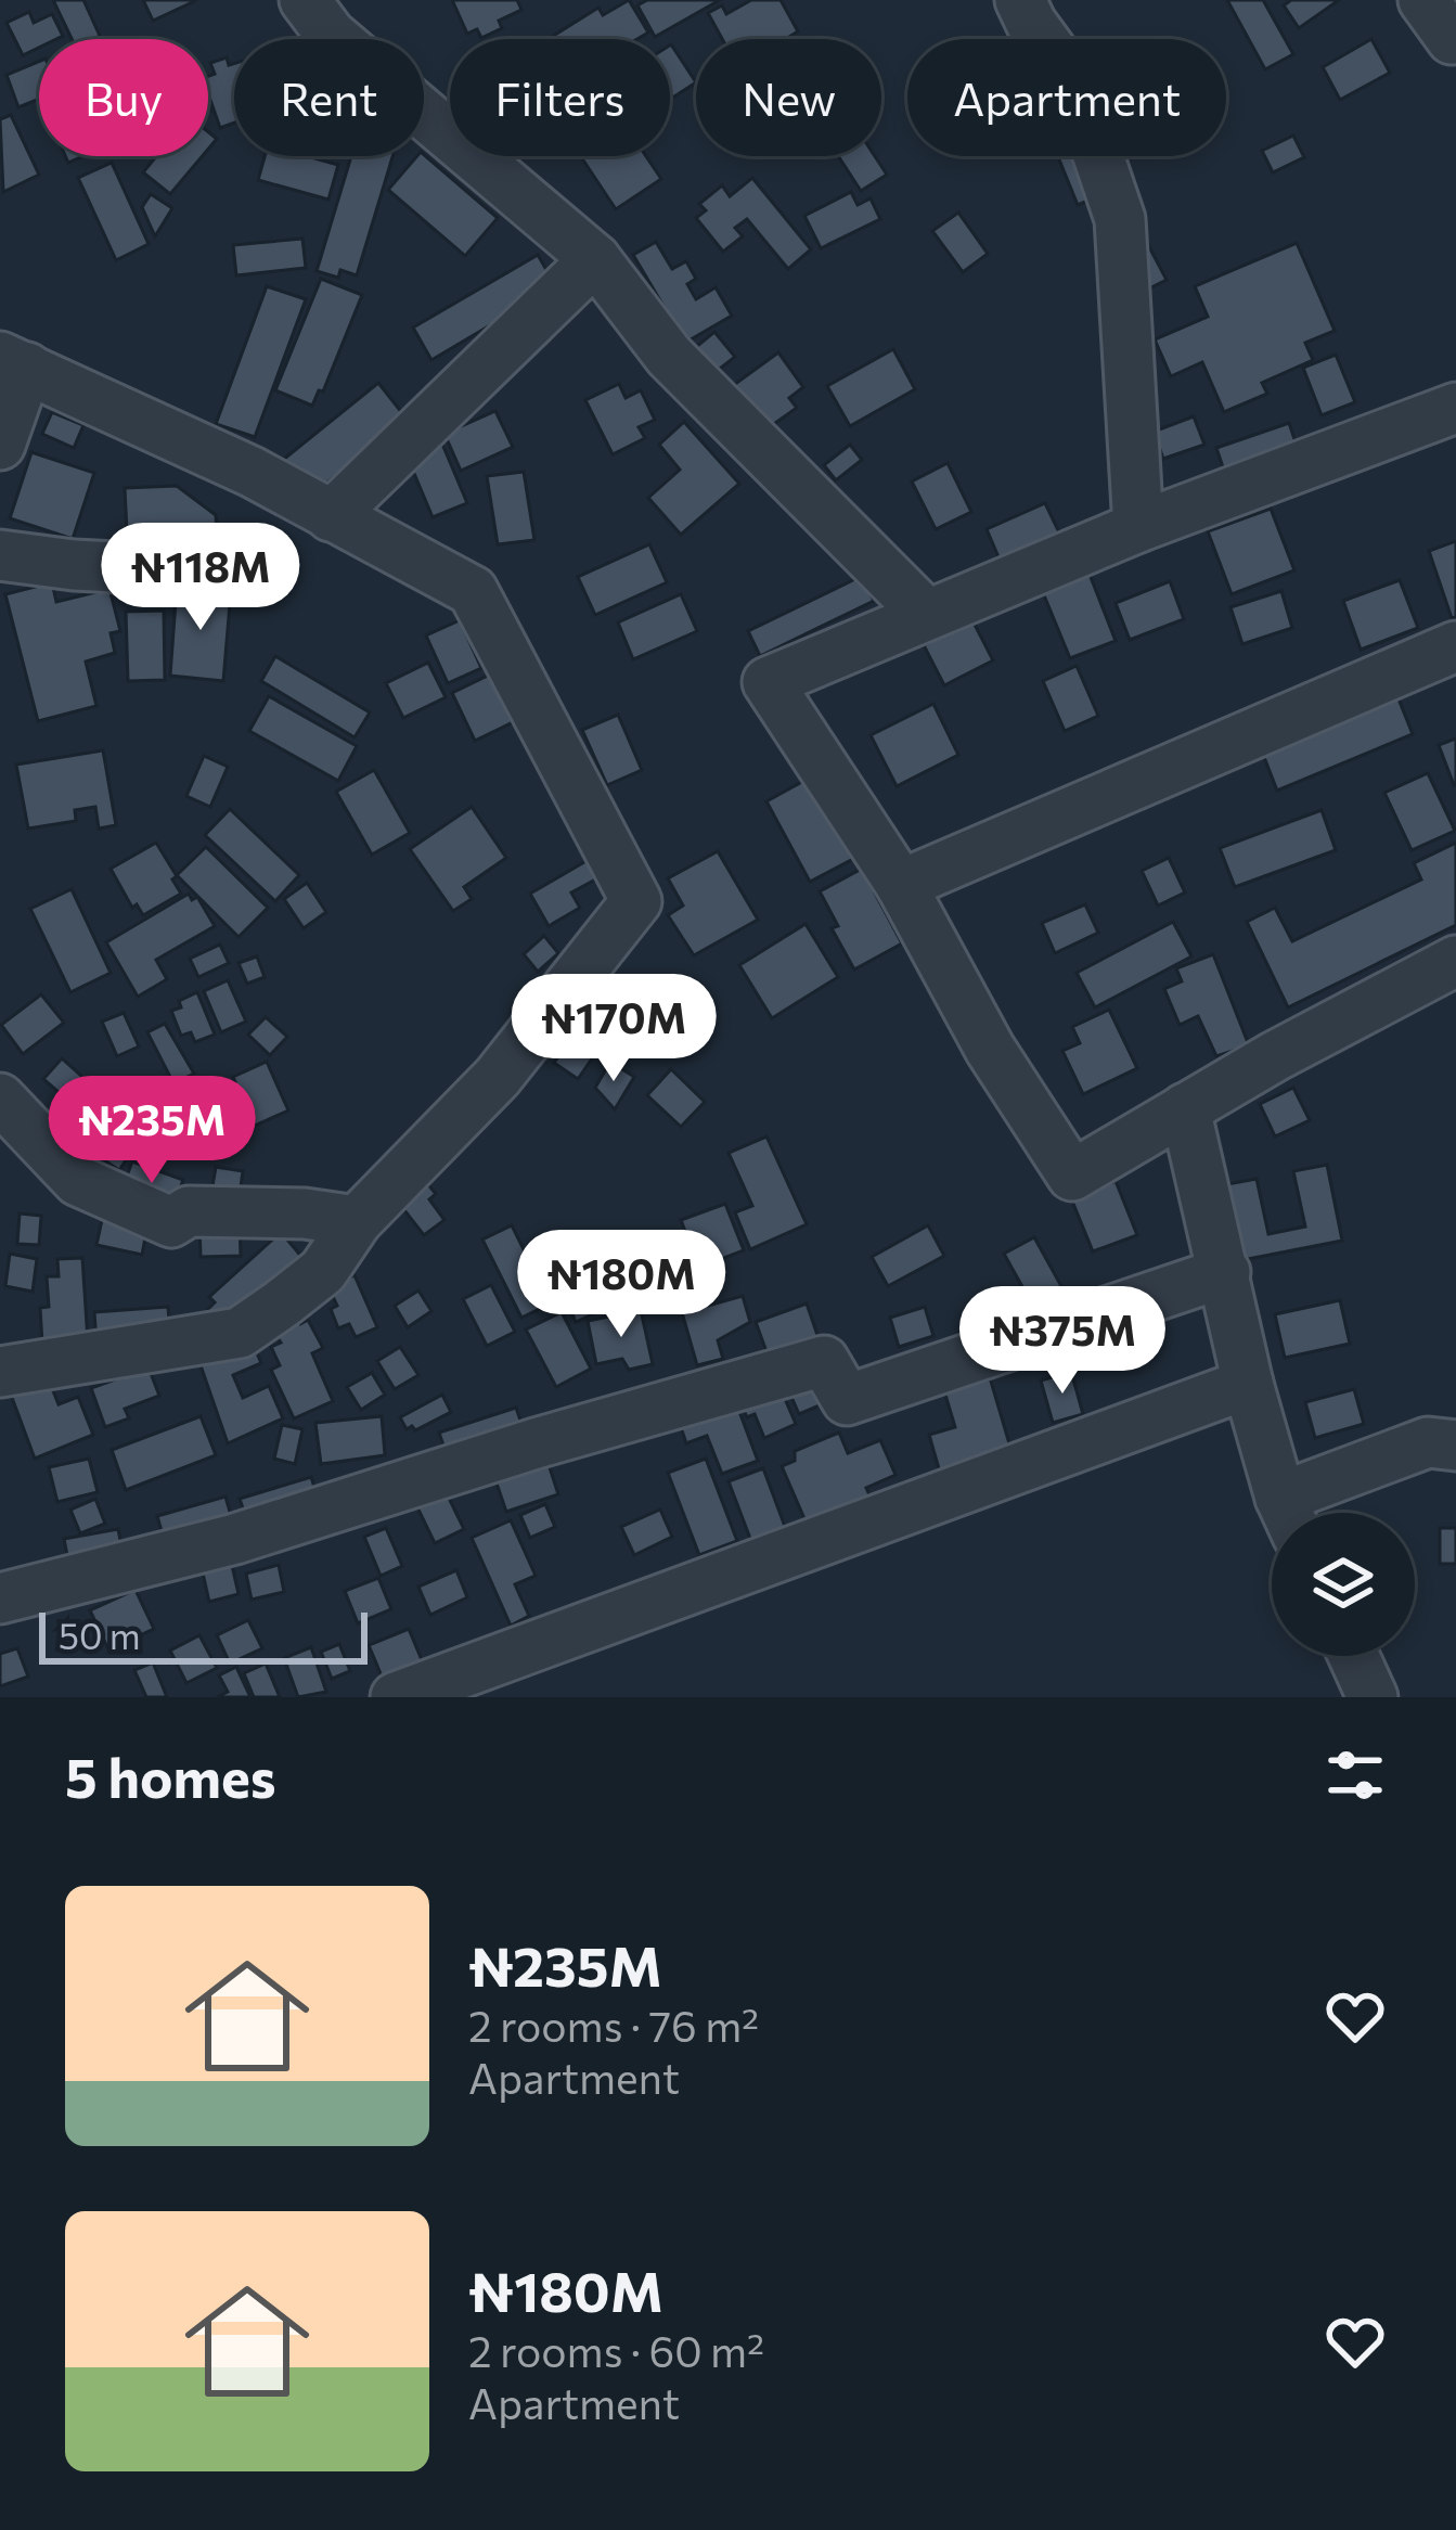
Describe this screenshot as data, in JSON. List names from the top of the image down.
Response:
{
  "scale_bar": "50 m",
  "page": {
    "chip": [
      "Buy",
      "Rent",
      "Filters",
      "New",
      "Apartment"
    ],
    "price": [
      "₦118M",
      "₦170M",
      "₦235M",
      "₦180M",
      "₦375M"
    ],
    "scale": "50 m",
    "heading": "5 homes",
    "list": [
      {
        "name": "₦235M",
        "note": "2 rooms · 76 m² · Apartment"
      },
      {
        "name": "₦180M",
        "note": "2 rooms · 60 m² · Apartment"
      }
    ]
  }
}
